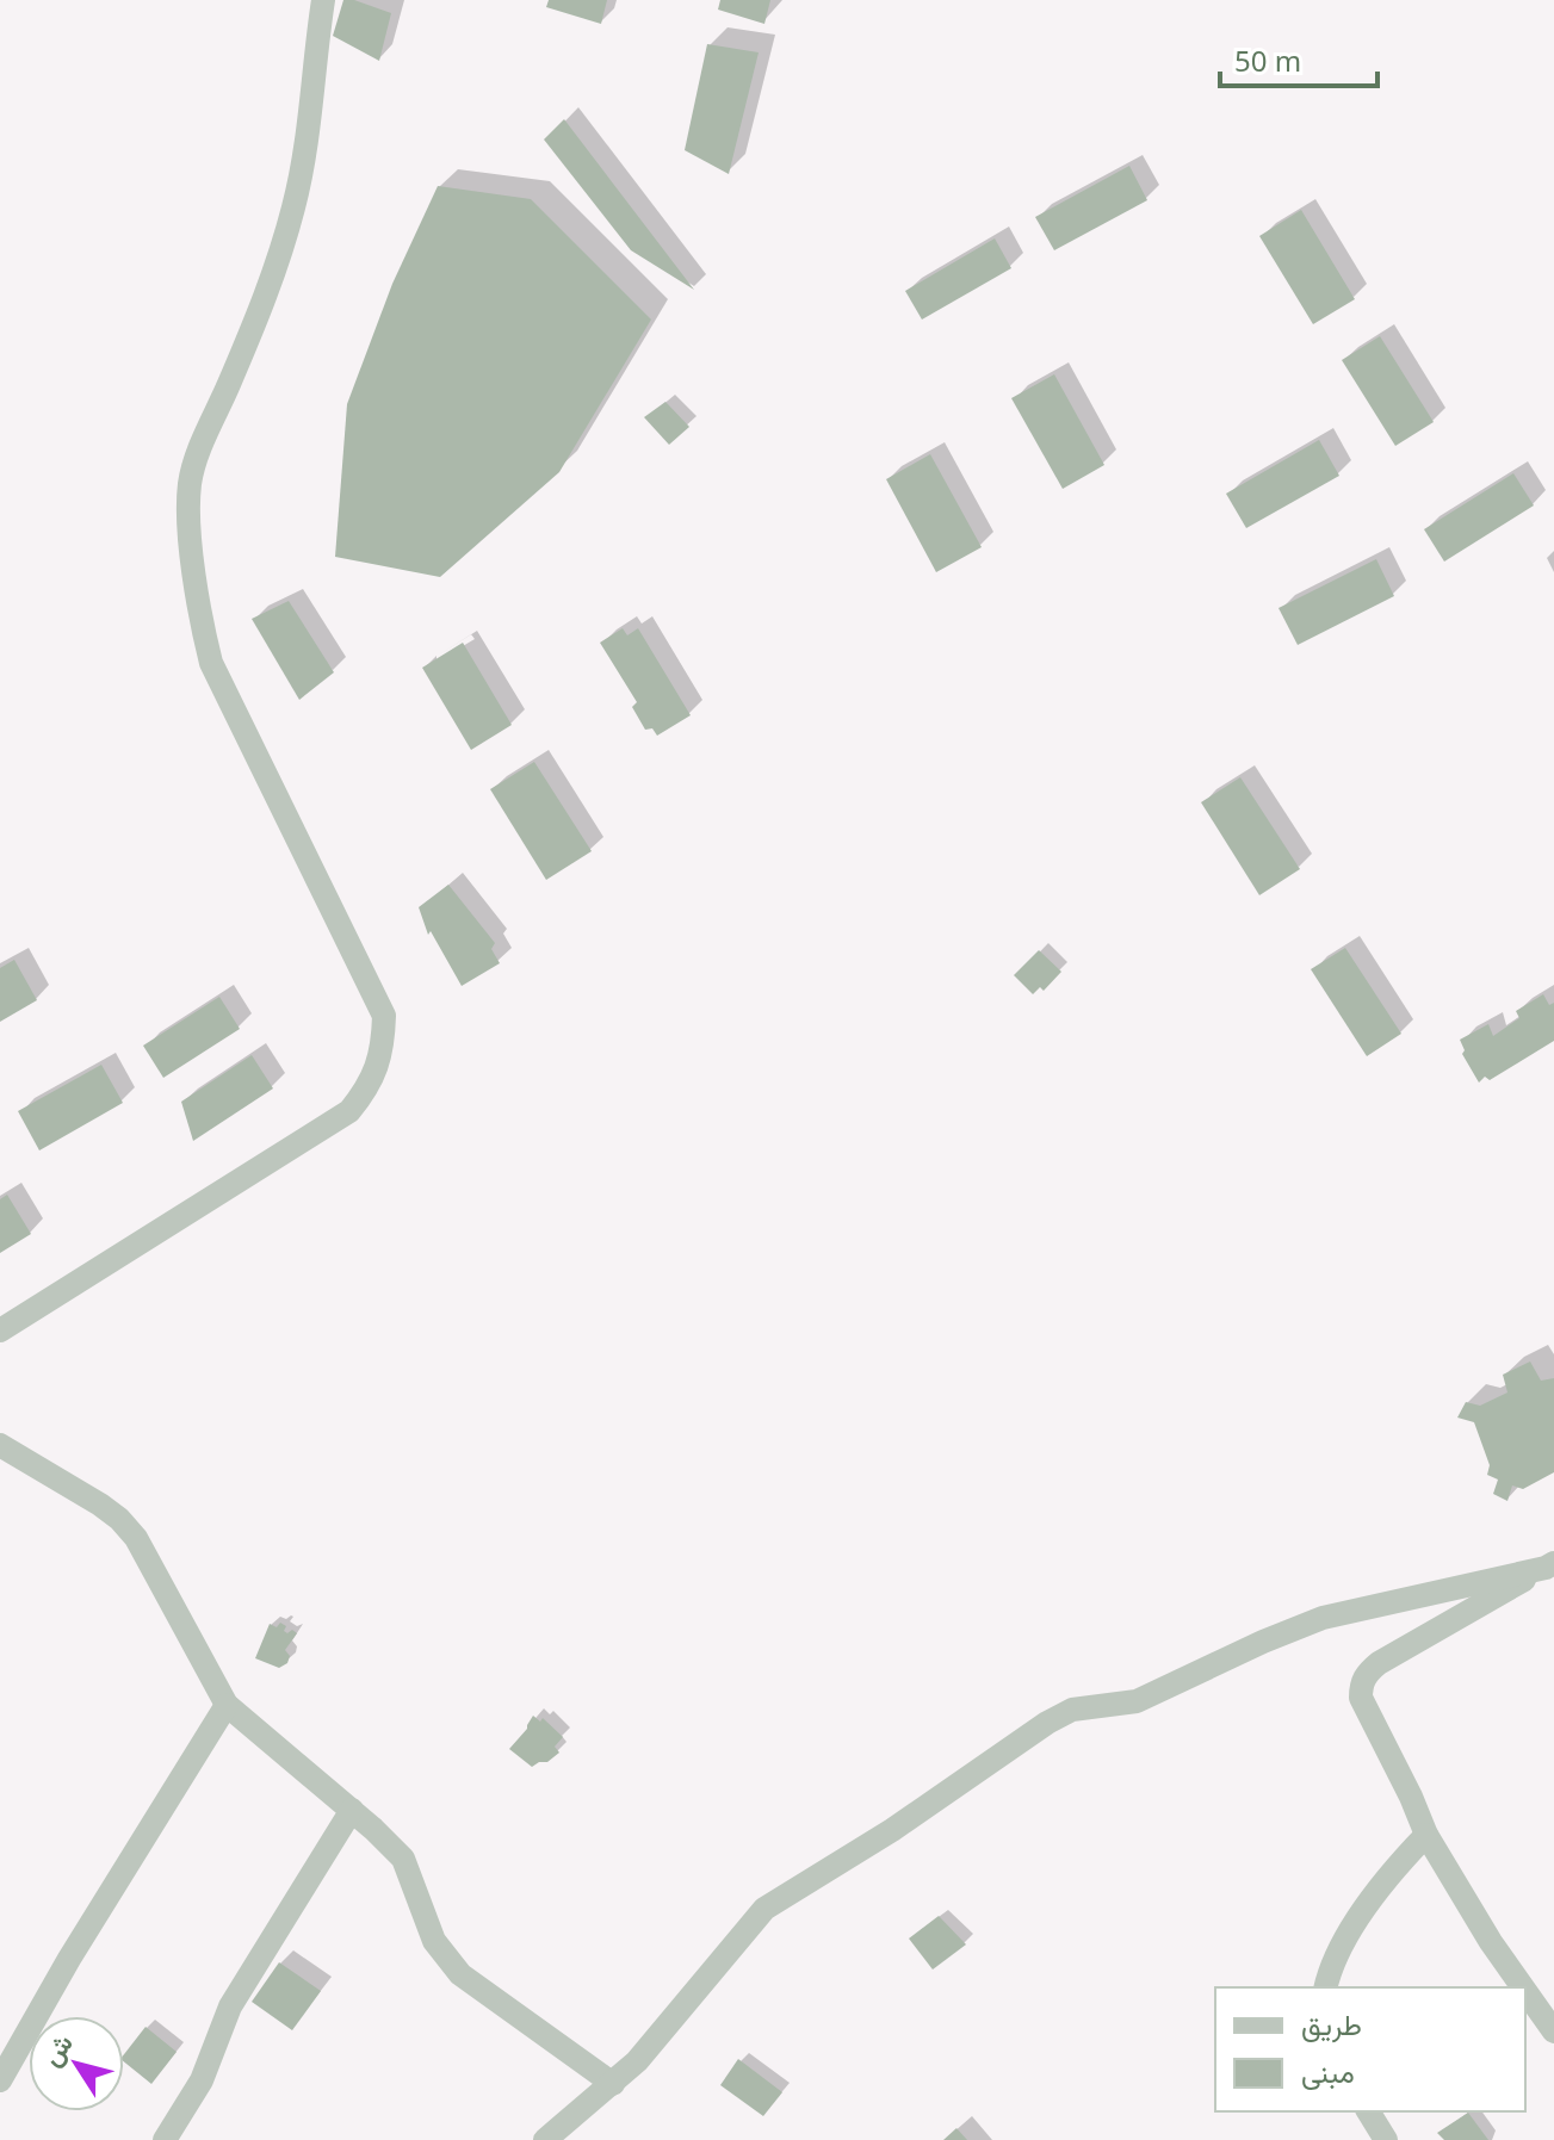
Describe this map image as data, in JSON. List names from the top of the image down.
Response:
{
  "legend": ["طريق", "مبنى"],
  "scale_bar": "50 m",
  "north": "top left"
}
